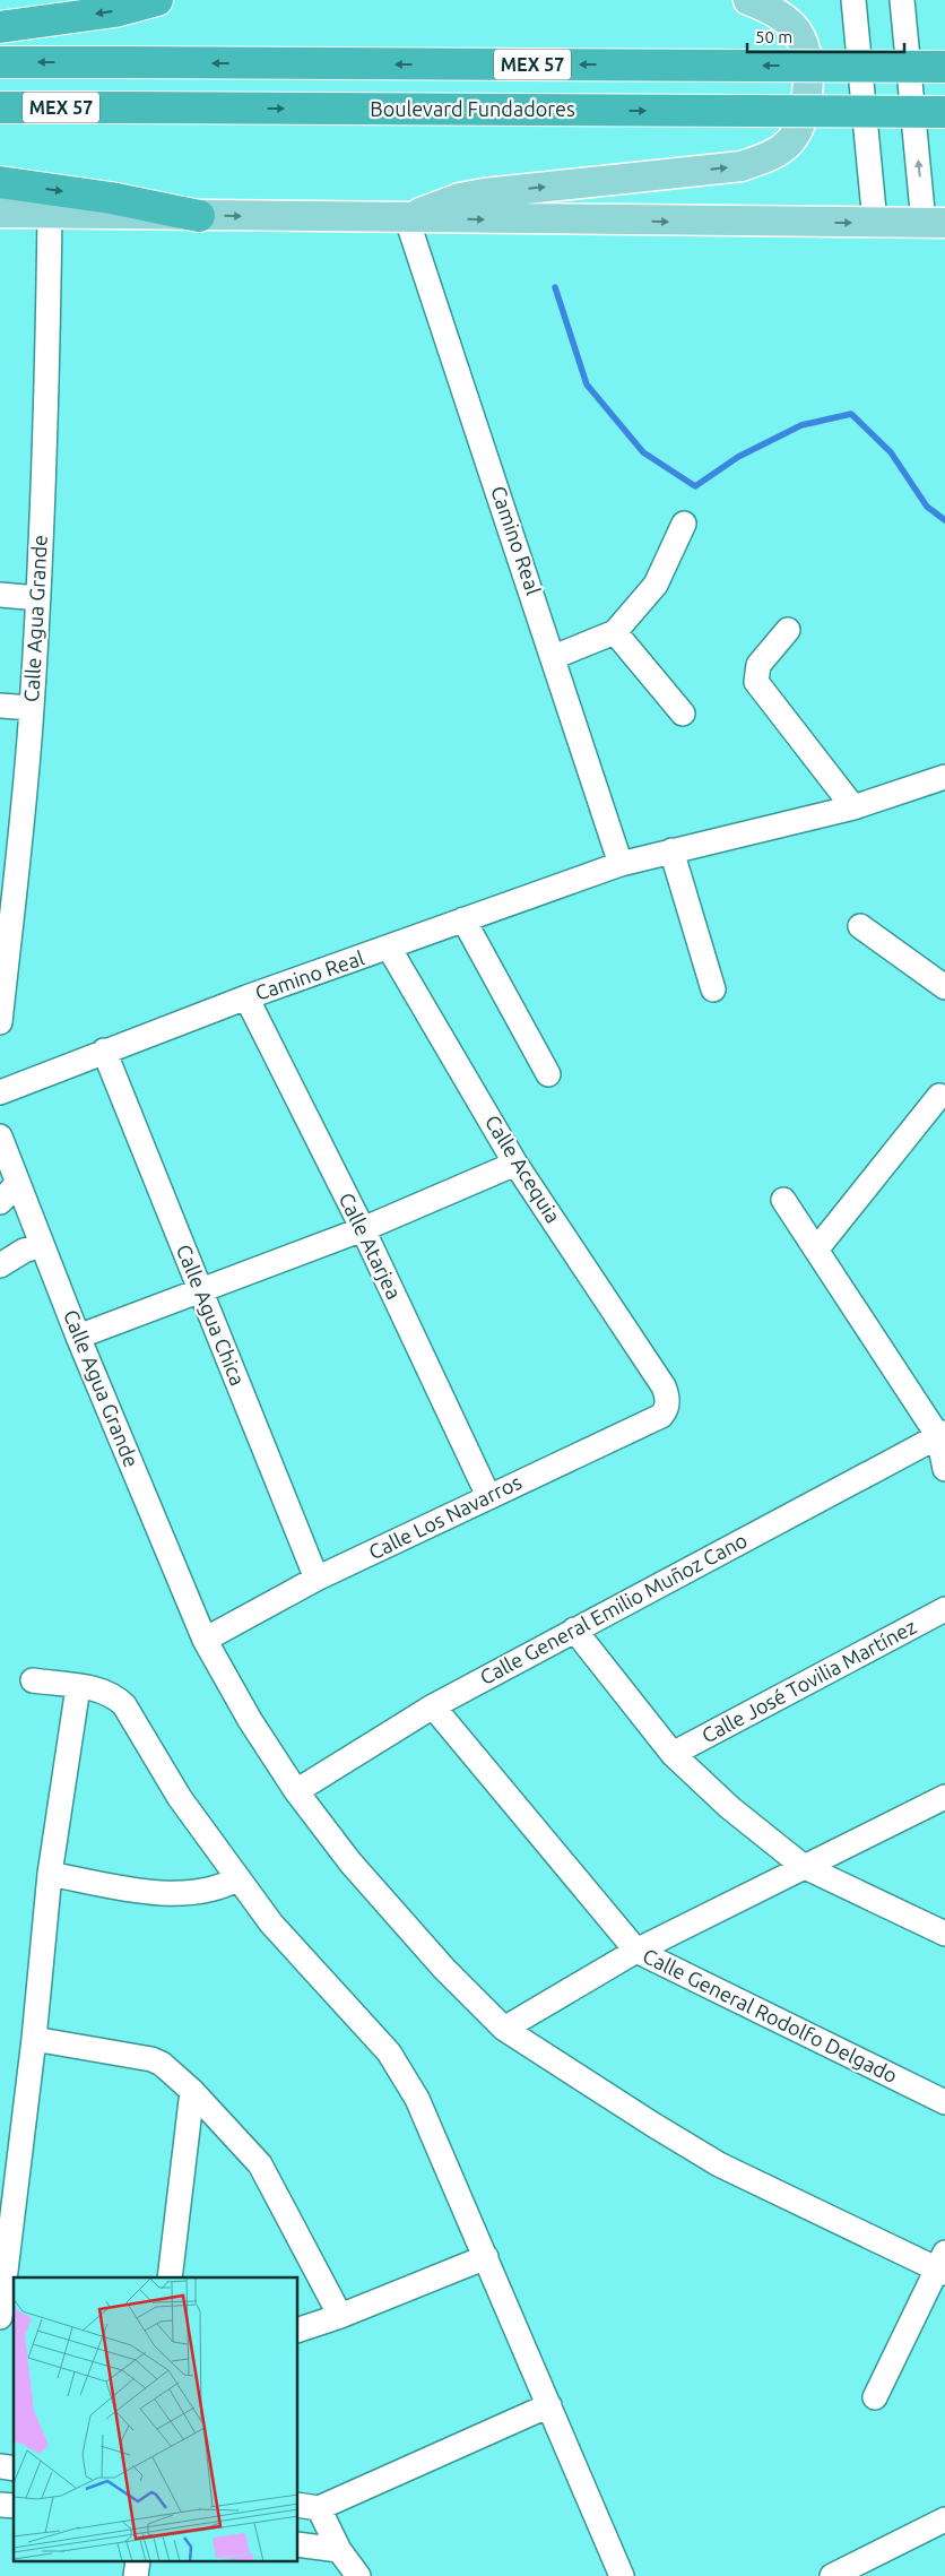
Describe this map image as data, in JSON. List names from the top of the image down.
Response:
{
  "streets": {
    "highway": ["MEX 57", "Boulevard Fundadores"],
    "street": [
      "Camino Real",
      "Calle Agua Grande",
      "Calle Acequia",
      "Calle Atarjea",
      "Calle Agua Chica",
      "Calle Los Navarros",
      "Calle General Emilio Muñoz Cano",
      "Calle José Tovilia Martínez",
      "Calle General Rodolfo Delgado"
    ]
  },
  "crossings": [
    ["Camino Real", "Calle Acequia"],
    ["Camino Real", "Calle Atarjea"],
    ["Camino Real", "Calle Agua Chica"],
    ["Calle Agua Grande", "Calle Los Navarros"],
    ["Calle Agua Grande", "Calle General Emilio Muñoz Cano"],
    ["Calle Acequia", "Calle Los Navarros"],
    ["Calle Atarjea", "Calle Los Navarros"],
    ["Calle Agua Chica", "Calle Los Navarros"],
    ["Calle General Emilio Muñoz Cano", "Calle General Rodolfo Delgado"]
  ],
  "scale_bar": "50 m"
}
